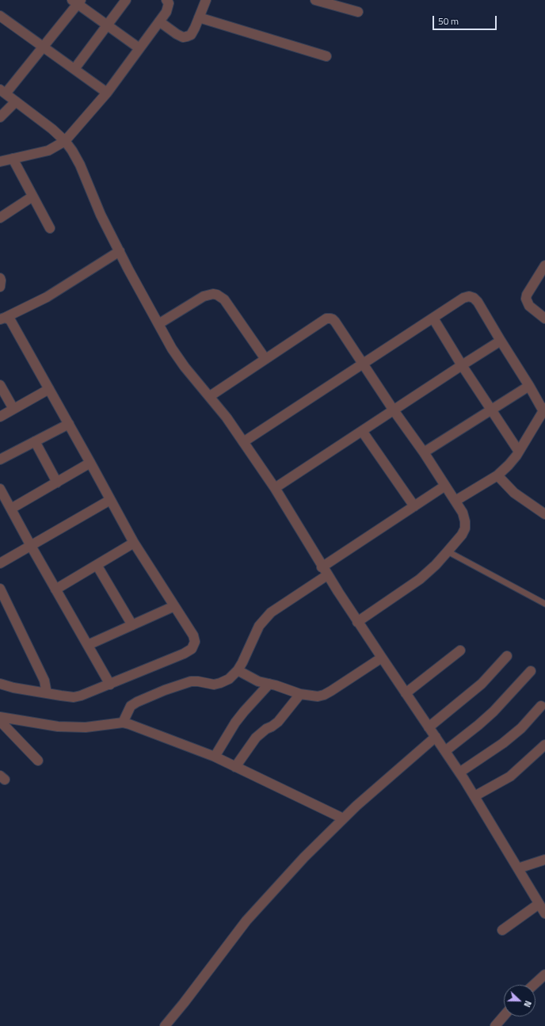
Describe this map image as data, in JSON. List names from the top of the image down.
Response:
{
  "scale_bar": "50 m",
  "north": "right"
}
